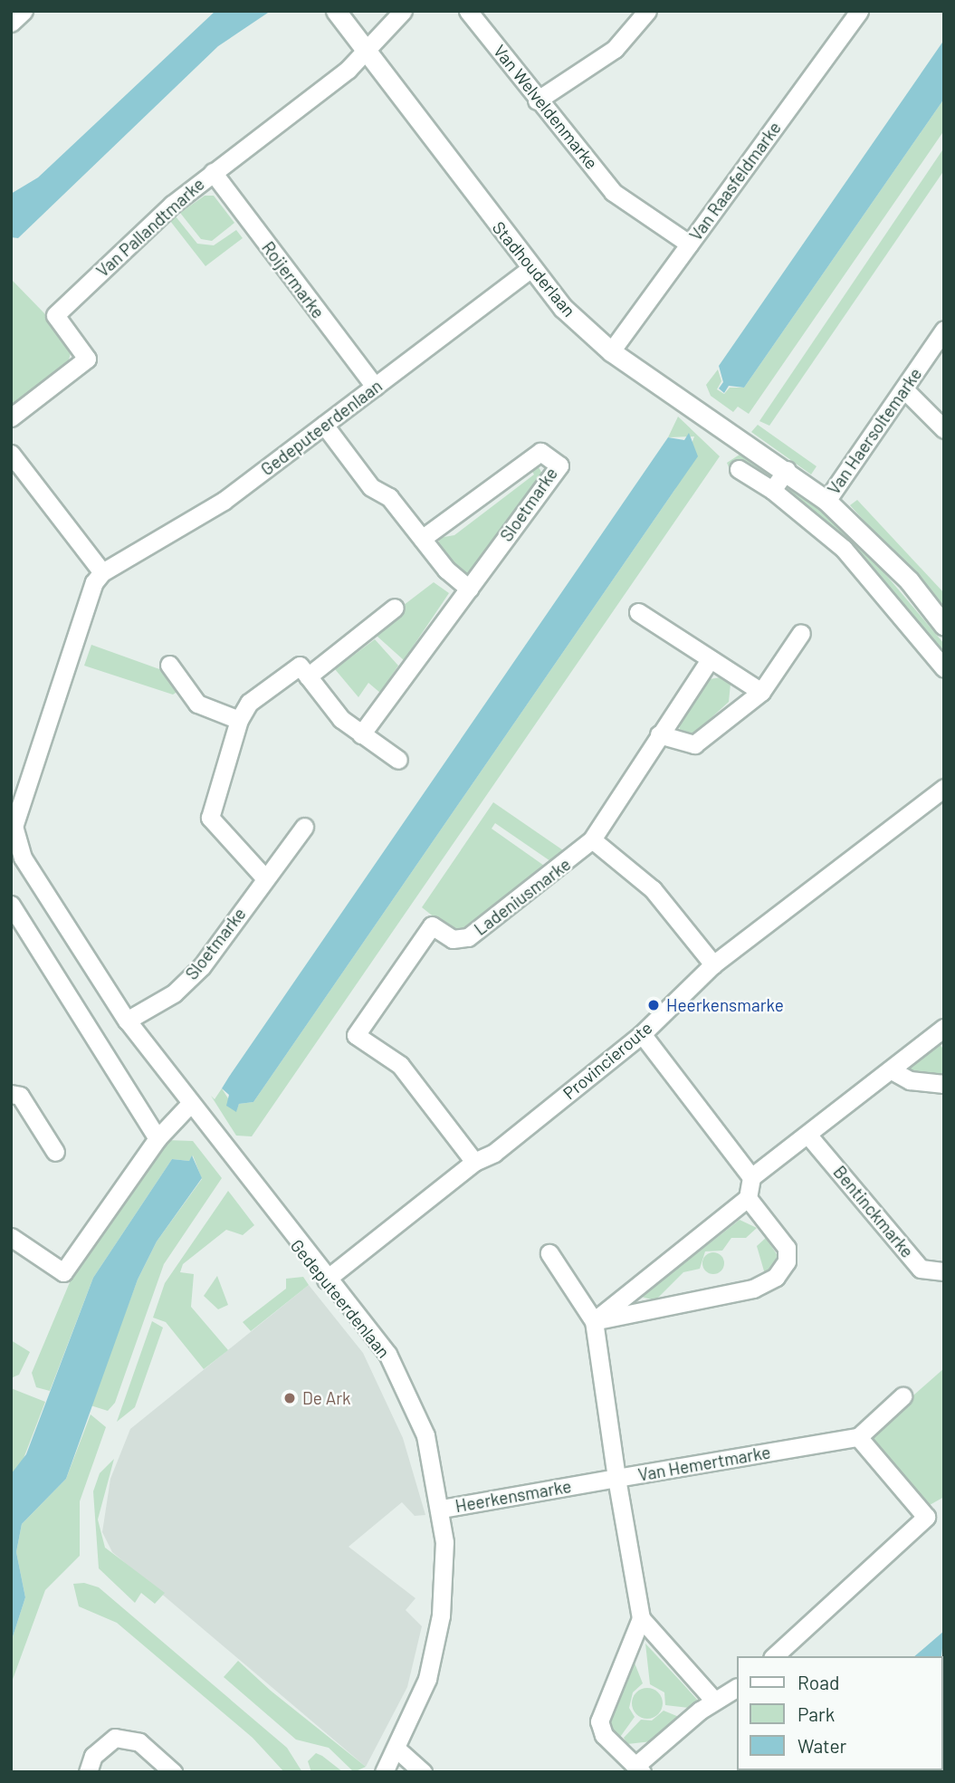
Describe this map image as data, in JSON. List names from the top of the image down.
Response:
{
  "streets": {
    "street": [
      "Van Welveldenmarke",
      "Van Raasfeldmarke",
      "Van Pallandtmarke",
      "Stadhouderlaan",
      "Roijermarke",
      "Gedeputeerdenlaan",
      "Van Haersoltemarke",
      "Sloetmarke",
      "Ladeniusmarke",
      "Provincieroute",
      "Bentinckmarke",
      "Van Hemertmarke",
      "Heerkensmarke"
    ]
  },
  "crossings": [
    ["Van Welveldenmarke", "Van Raasfeldmarke"],
    ["Van Raasfeldmarke", "Stadhouderlaan"],
    ["Van Pallandtmarke", "Stadhouderlaan"],
    ["Van Pallandtmarke", "Roijermarke"],
    ["Stadhouderlaan", "Gedeputeerdenlaan"],
    ["Stadhouderlaan", "Van Haersoltemarke"],
    ["Roijermarke", "Gedeputeerdenlaan"],
    ["Gedeputeerdenlaan", "Sloetmarke"],
    ["Gedeputeerdenlaan", "Provincieroute"],
    ["Gedeputeerdenlaan", "Heerkensmarke"],
    ["Ladeniusmarke", "Provincieroute"],
    ["Van Hemertmarke", "Heerkensmarke"]
  ],
  "places": ["Heerkensmarke", "De Ark"],
  "legend": ["Road", "Park", "Water"]
}
